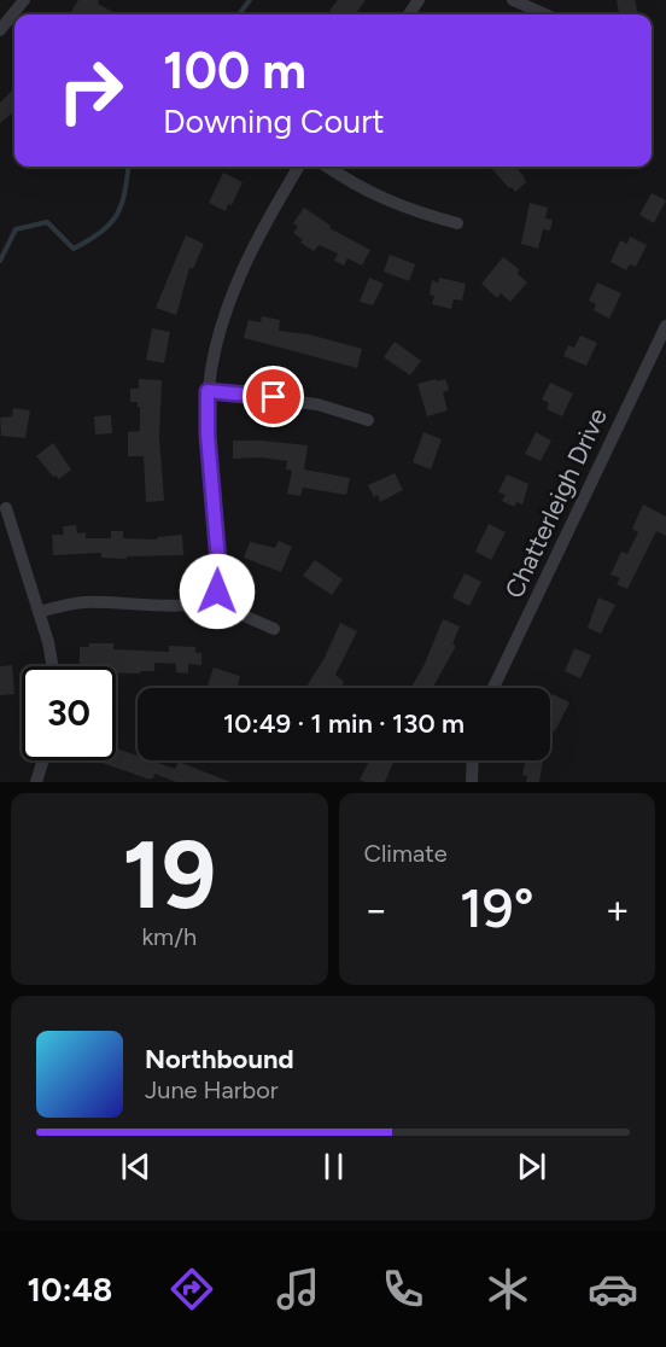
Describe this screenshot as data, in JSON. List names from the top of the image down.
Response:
{
  "streets": {
    "street": ["Chatterleigh Drive"]
  },
  "page": {
    "turn": ["100 m", "Downing Court"],
    "limit": "30",
    "trip": "10:49 · 1 min · 130 m",
    "tile": [
      ["19", "km/h"],
      "Climate"
    ],
    "heat": ["−", "19°", "+"],
    "song": ["Northbound", "June Harbor"],
    "tabs": "10:48"
  }
}
